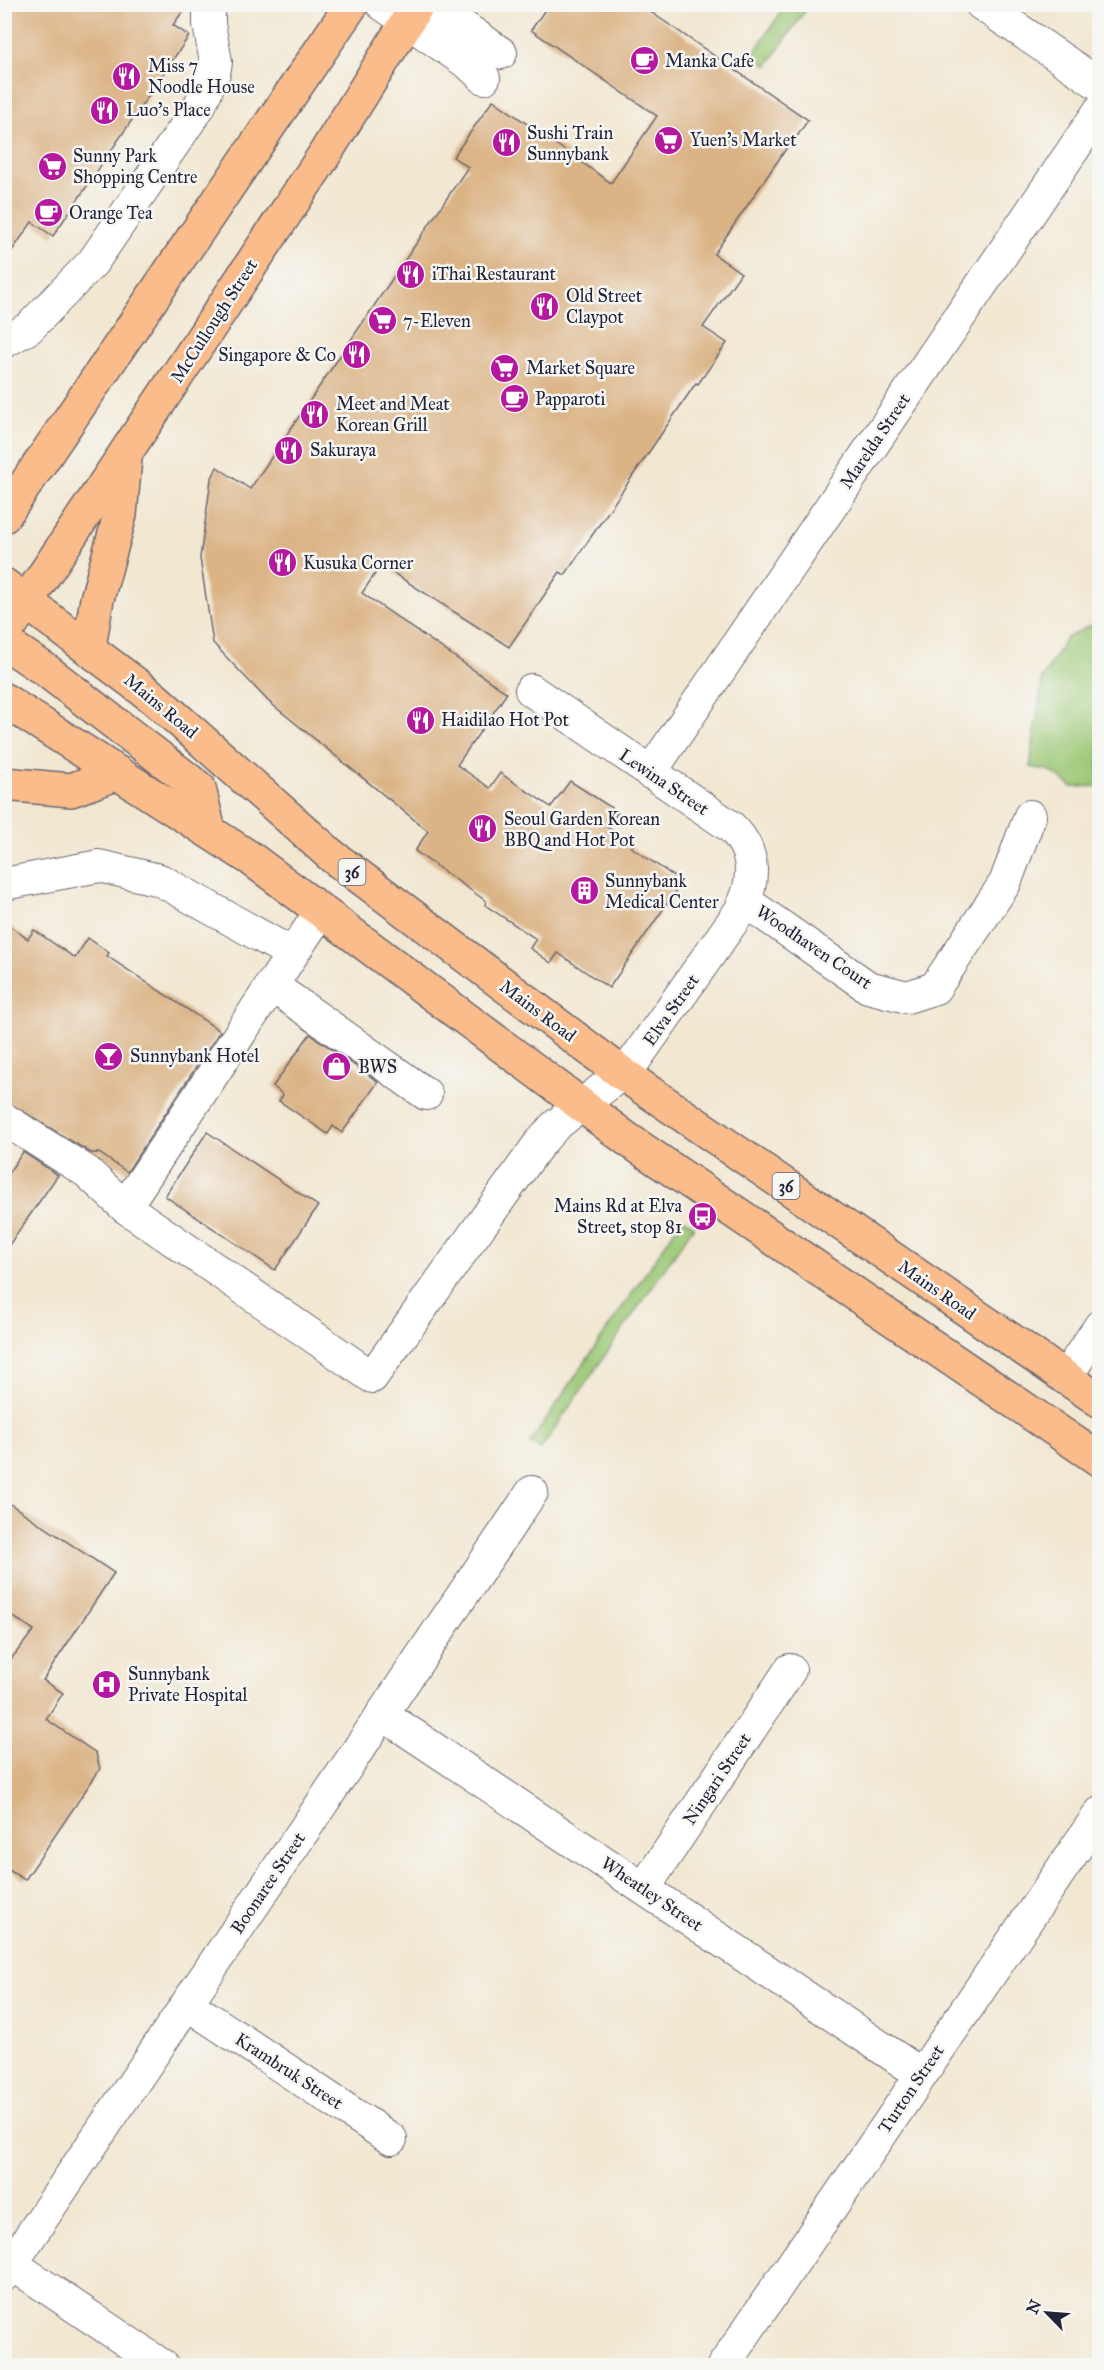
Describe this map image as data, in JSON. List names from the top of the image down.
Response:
{
  "streets": {
    "main road": ["McCullough Street", "Mains Road", "36"],
    "street": [
      "Marelda Street",
      "Lewina Street",
      "Woodhaven Court",
      "Elva Street",
      "Ningari Street",
      "Boonaree Street",
      "Wheatley Street",
      "Krambruk Street",
      "Turton Street"
    ]
  },
  "crossings": [
    ["McCullough Street", "Mains Road"],
    ["Marelda Street", "Lewina Street"],
    ["Mains Road", "Elva Street"],
    ["Lewina Street", "Woodhaven Court"],
    ["Lewina Street", "Elva Street"],
    ["Woodhaven Court", "Elva Street"],
    ["Ningari Street", "Wheatley Street"],
    ["Boonaree Street", "Wheatley Street"],
    ["Boonaree Street", "Krambruk Street"],
    ["Wheatley Street", "Turton Street"]
  ],
  "places": {
    "cafe": ["Manka Cafe", "Orange Tea", "Papparoti"],
    "restaurant": [
      "Miss 7 Noodle House",
      "Luo's Place",
      "Sushi Train Sunnybank",
      "iThai Restaurant",
      "Old Street Claypot",
      "Singapore & Co",
      "Meet and Meat Korean Grill",
      "Sakuraya",
      "Kusuka Corner",
      "Haidilao Hot Pot",
      "Seoul Garden Korean BBQ and Hot Pot"
    ],
    "supermarket": [
      "Yuen's Market",
      "Sunny Park Shopping Centre",
      "7-Eleven",
      "Market Square"
    ],
    "building": ["Sunnybank Medical Center"],
    "bar": ["Sunnybank Hotel"],
    "shop": ["BWS"],
    "bus stop": ["Mains Rd at Elva Street, stop 81"],
    "hospital": ["Sunnybank Private Hospital"]
  },
  "north": "top left"
}
